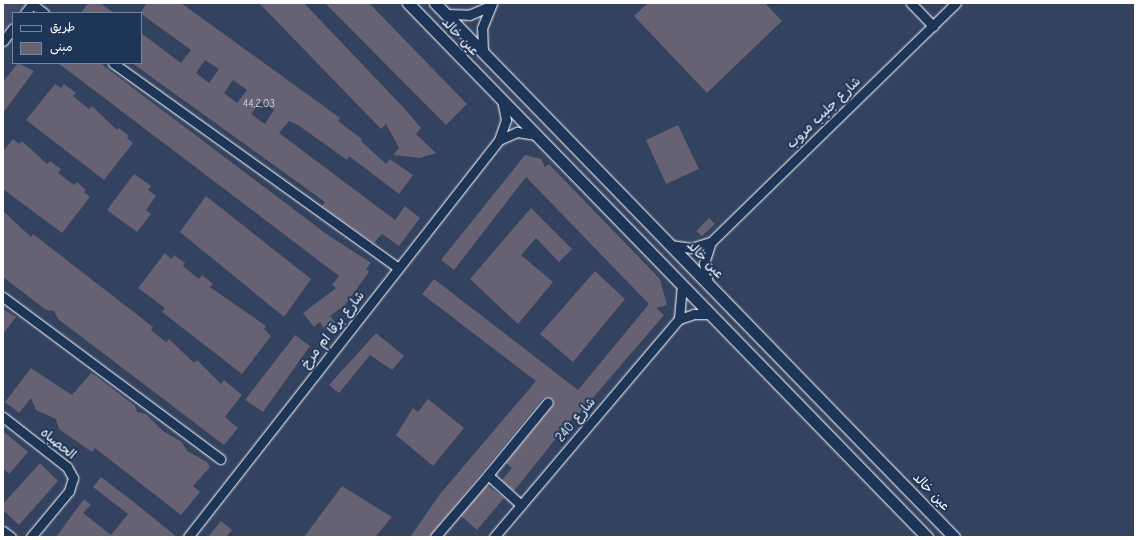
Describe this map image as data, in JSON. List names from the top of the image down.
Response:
{
  "streets": {
    "street": [
      "عين خالد",
      "شارع جليب مروب",
      "شارع برقا ام مرخ",
      "شارع 240",
      "الحصباه"
    ]
  },
  "crossings": [
    ["عين خالد", "شارع جليب مروب"],
    ["عين خالد", "شارع برقا ام مرخ"]
  ],
  "house_numbers": ["44,2,03"],
  "legend": ["طريق", "مبنى"]
}
